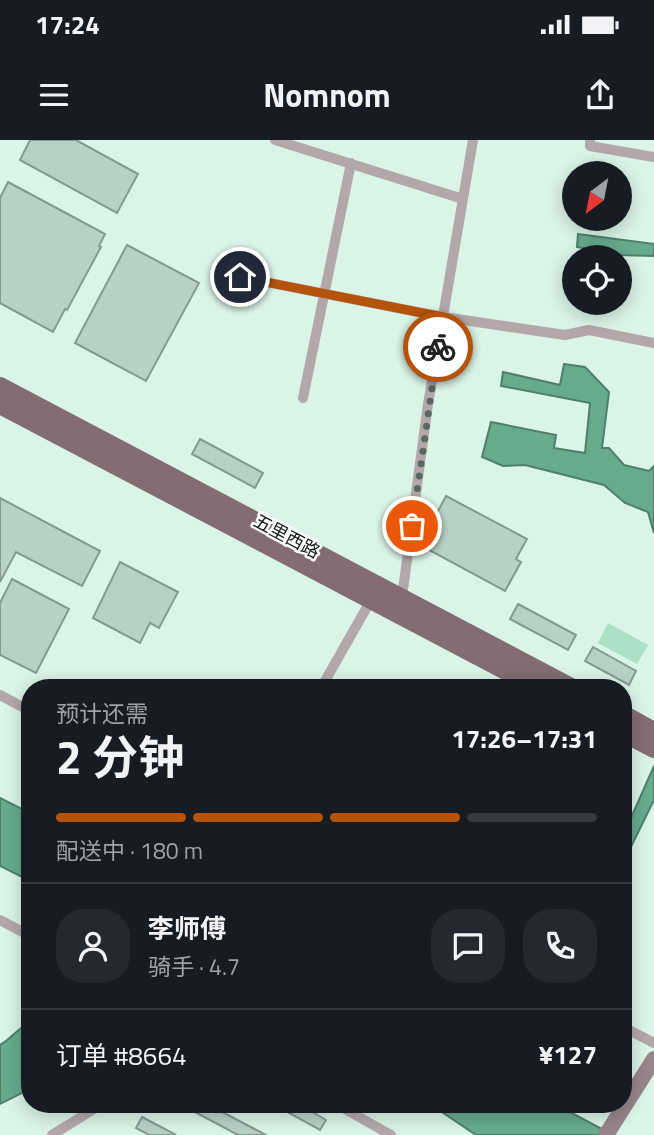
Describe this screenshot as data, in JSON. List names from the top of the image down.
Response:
{
  "streets": {
    "main road": ["五里西路"]
  },
  "north": "bottom left",
  "page": {
    "status": "17:24",
    "header": "Nomnom",
    "heading": ["2 分钟", "预计还需", "17:26–17:31"],
    "panel": [
      "李师傅",
      "骑手 · 4.7",
      "订单 #8664",
      "¥127"
    ],
    "bar": "配送中 · 180 m"
  }
}
